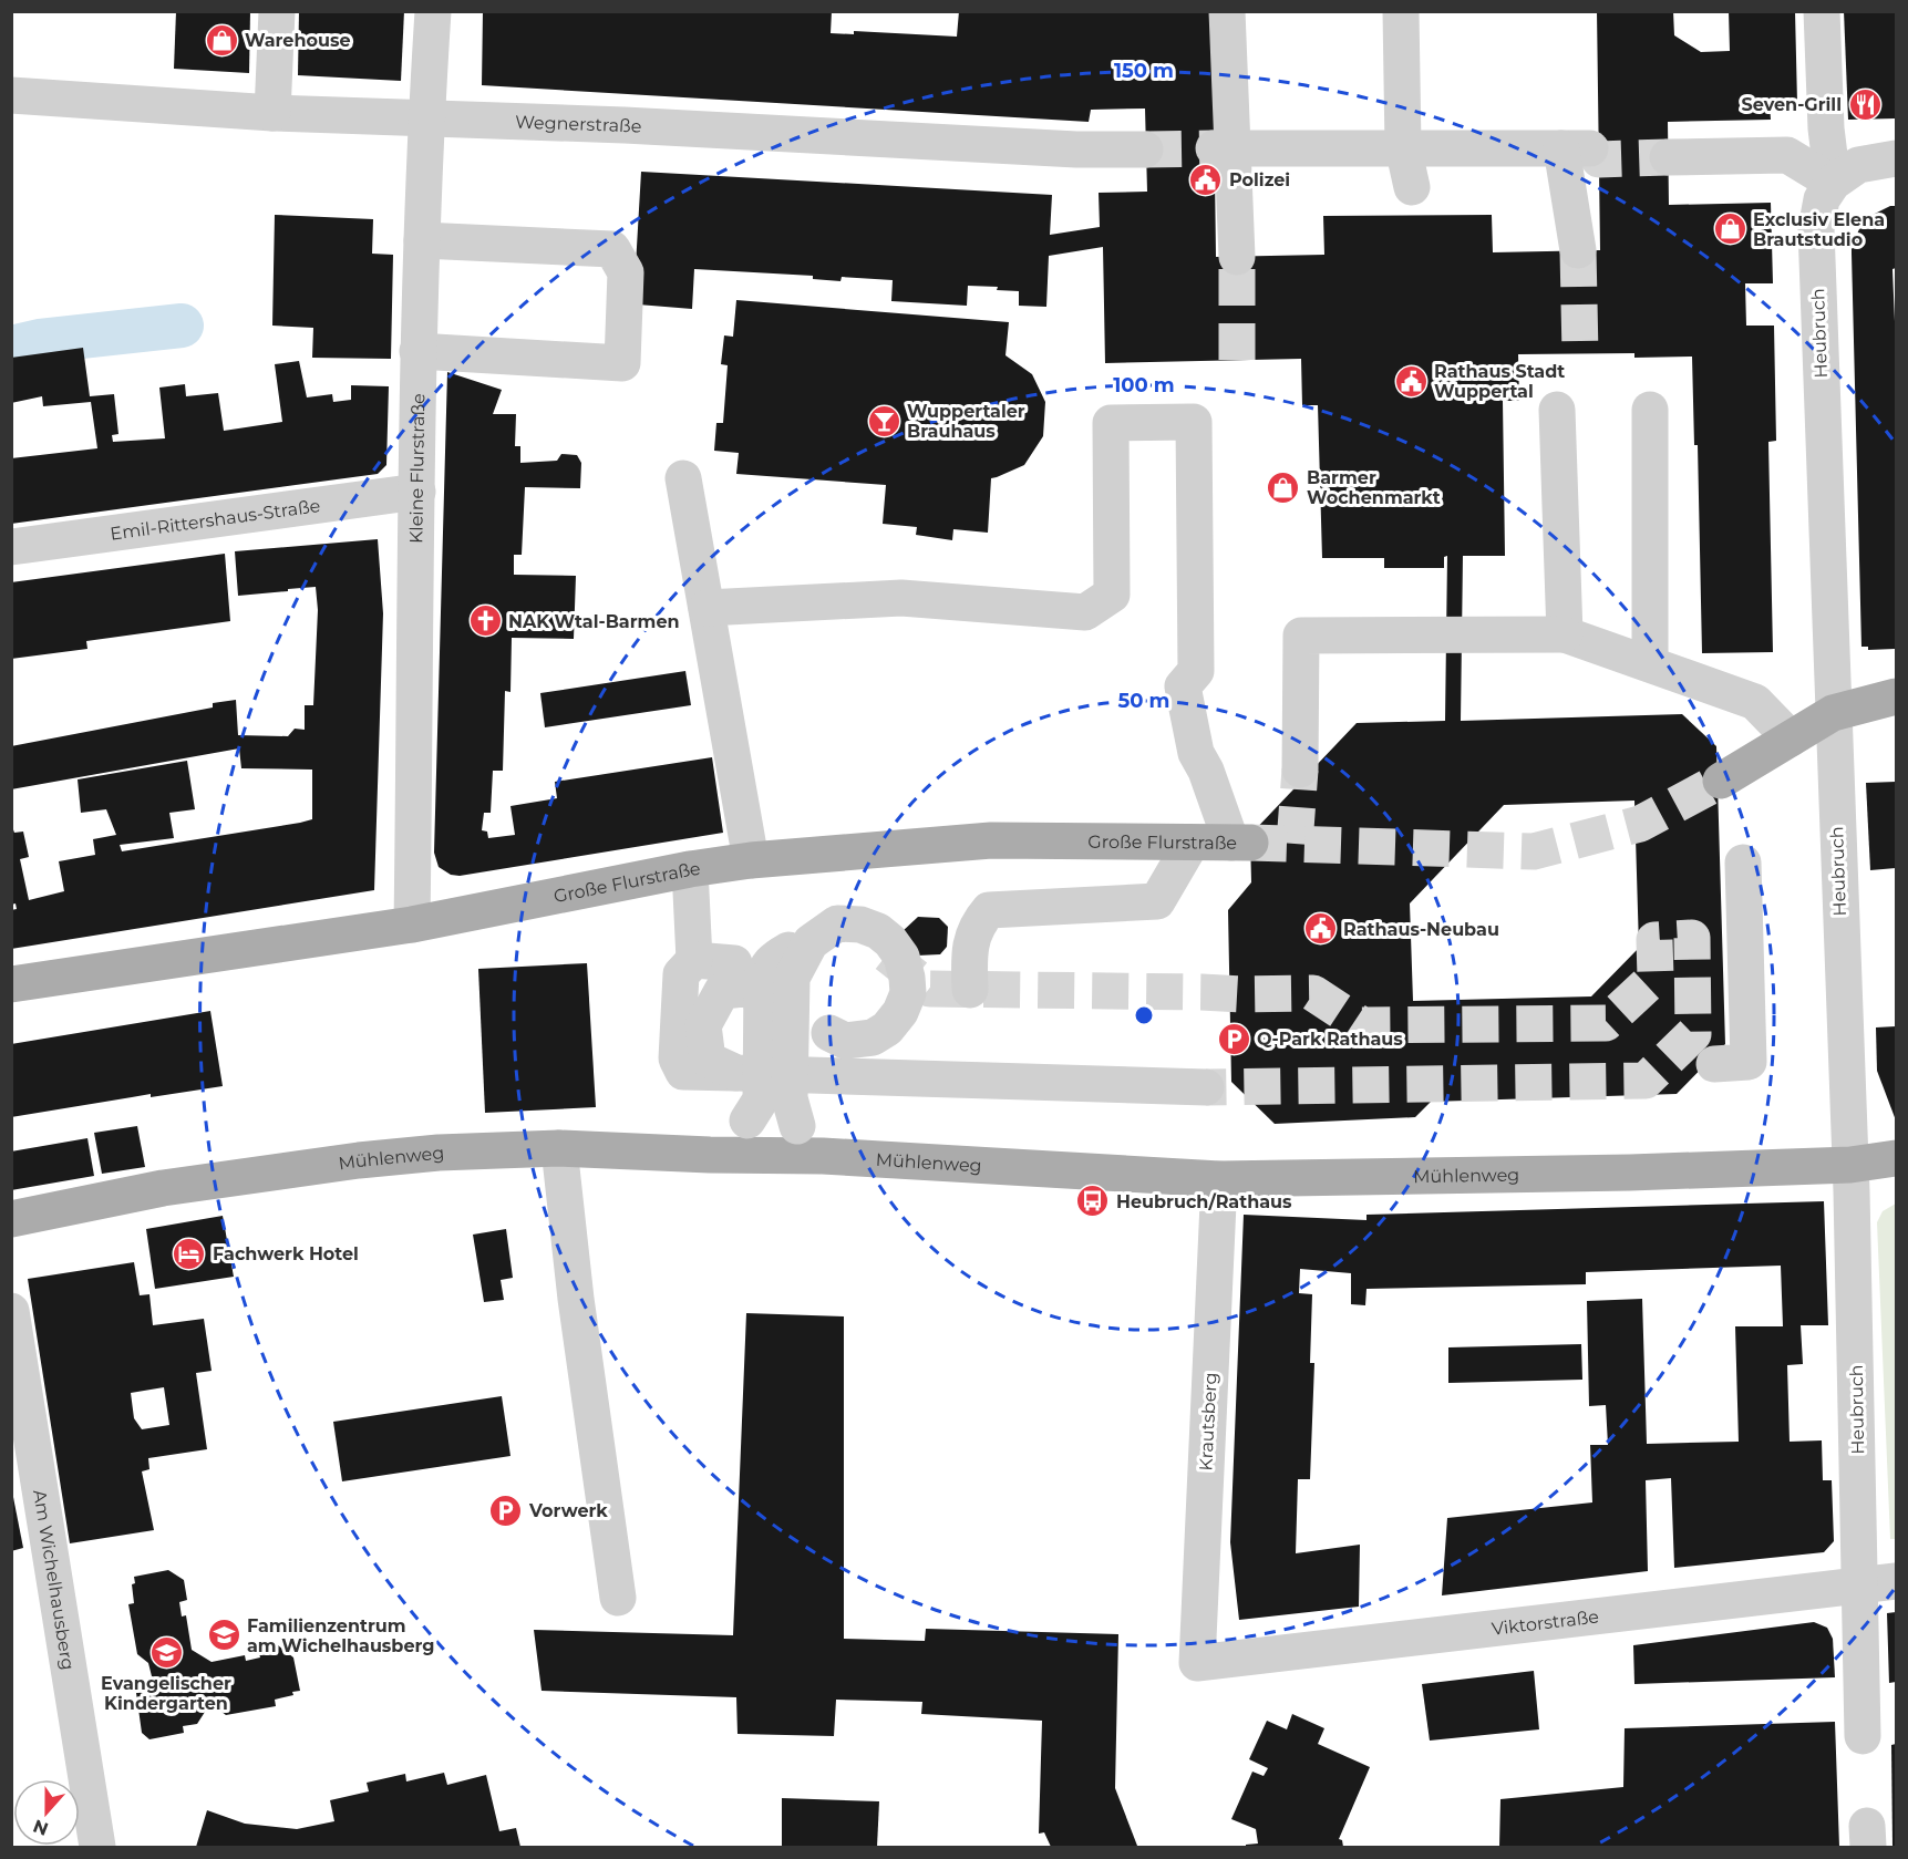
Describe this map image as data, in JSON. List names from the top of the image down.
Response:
{
  "streets": {
    "main road": ["Große Flurstraße", "Mühlenweg"],
    "street": [
      "Wegnerstraße",
      "Heubruch",
      "Kleine Flurstraße",
      "Emil-Rittershaus-Straße",
      "Krautsberg",
      "Am Wichelhausberg",
      "Viktorstraße"
    ]
  },
  "crossings": [
    ["Wegnerstraße", "Kleine Flurstraße"],
    ["Heubruch", "Mühlenweg"],
    ["Heubruch", "Viktorstraße"],
    ["Kleine Flurstraße", "Emil-Rittershaus-Straße"],
    ["Kleine Flurstraße", "Große Flurstraße"],
    ["Mühlenweg", "Krautsberg"],
    ["Krautsberg", "Viktorstraße"]
  ],
  "places": {
    "shop": ["Warehouse", "Exclusiv Elena Brautstudio", "Barmer Wochenmarkt"],
    "restaurant": ["Seven-Grill"],
    "public building": ["Polizei", "Rathaus Stadt Wuppertal", "Rathaus-Neubau"],
    "bar": ["Wuppertaler Brauhaus"],
    "church": ["NAK Wtal-Barmen"],
    "parking": ["Q-Park Rathaus", "Vorwerk"],
    "bus stop": ["Heubruch/Rathaus"],
    "hotel": ["Fachwerk Hotel"],
    "school or university": ["Familienzentrum am Wichelhausberg", "Evangelischer Kindergarten"]
  },
  "north": "bottom",
  "rings": ["150 m", "100 m", "50 m"]
}
